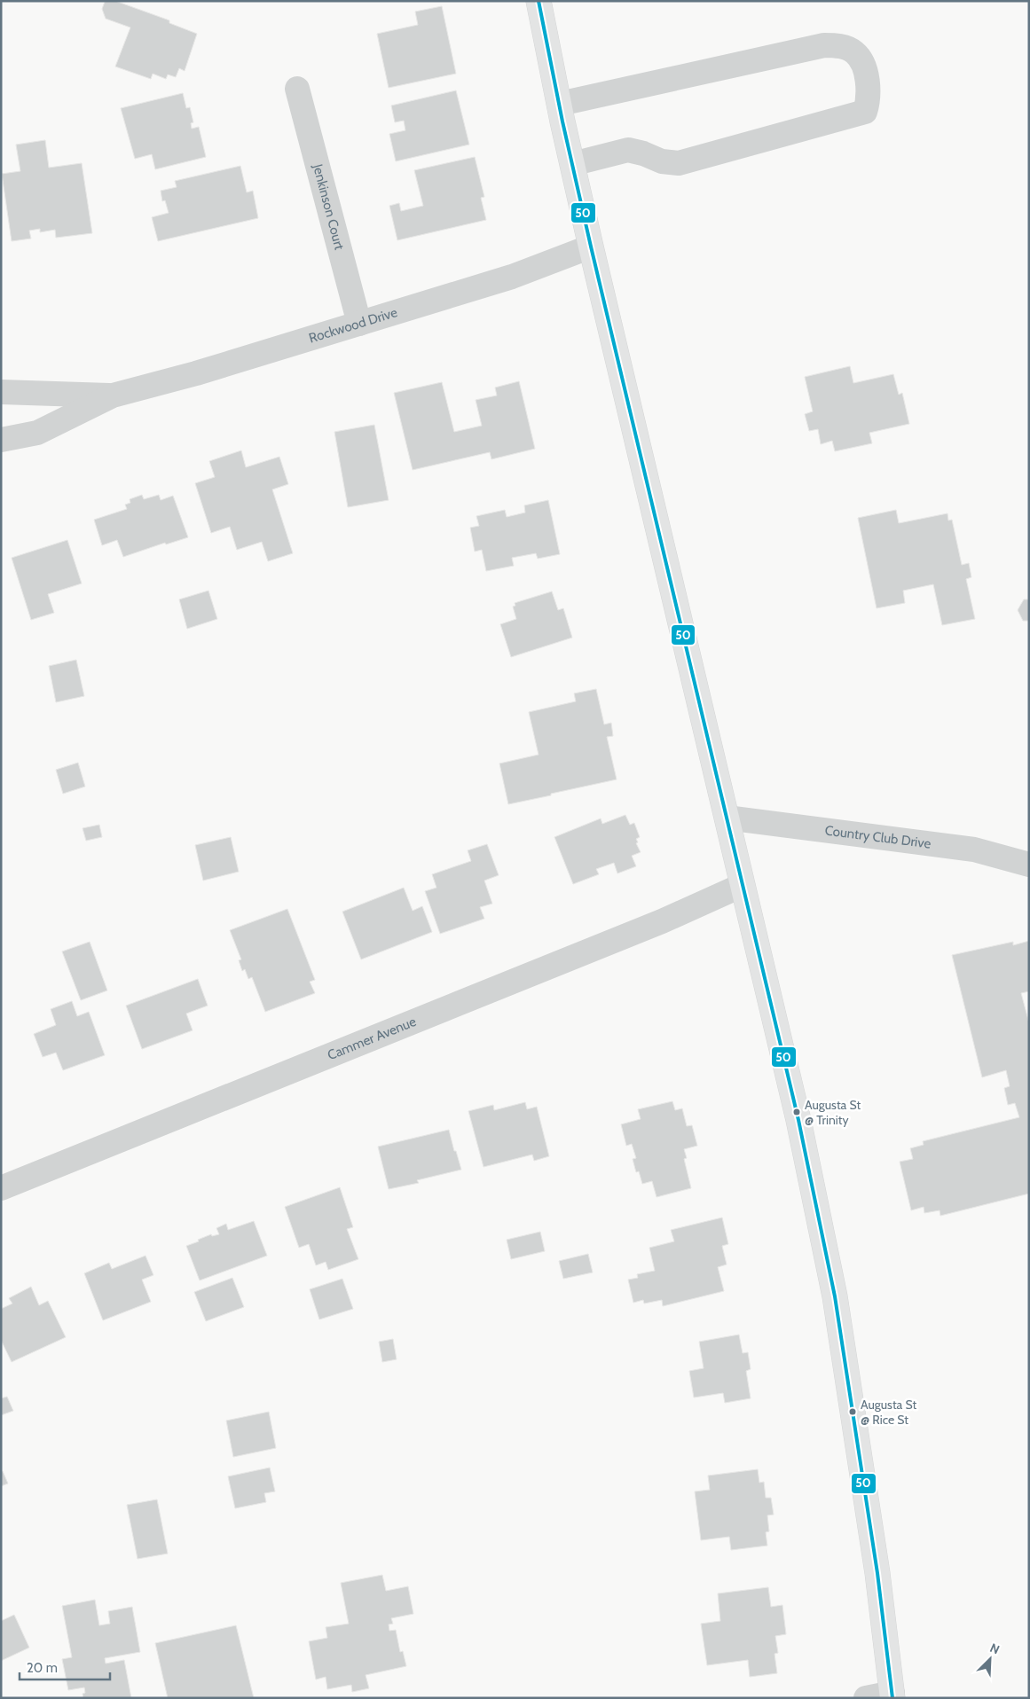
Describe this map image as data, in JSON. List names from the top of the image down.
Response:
{
  "streets": {
    "street": [
      "Jenkinson Court",
      "Rockwood Drive",
      "Country Club Drive",
      "Cammer Avenue"
    ]
  },
  "crossings": [
    ["Jenkinson Court", "Rockwood Drive"]
  ],
  "places": ["Augusta St @ Trinity", "Augusta St @ Rice St"],
  "lines": ["transit line 50"],
  "scale_bar": "20 m",
  "north": "top right"
}
